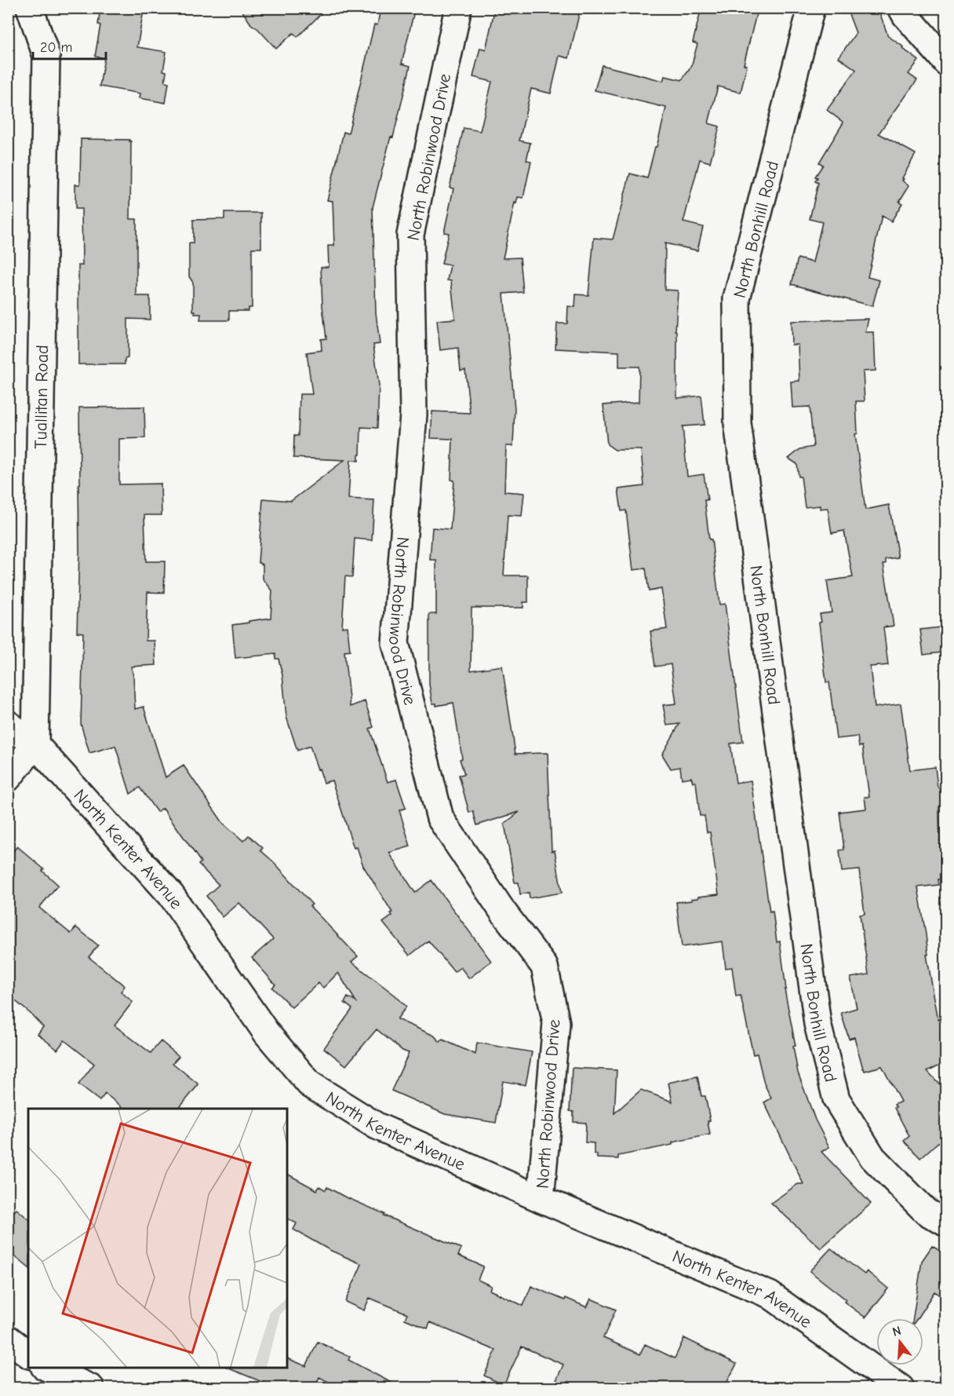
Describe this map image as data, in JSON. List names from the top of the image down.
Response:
{
  "streets": {
    "street": [
      "North Robinwood Drive",
      "North Bonhill Road",
      "Tuallitan Road",
      "North Kenter Avenue"
    ]
  },
  "crossings": [
    ["North Robinwood Drive", "North Kenter Avenue"],
    ["Tuallitan Road", "North Kenter Avenue"]
  ],
  "scale_bar": "20 m",
  "north": "top"
}
